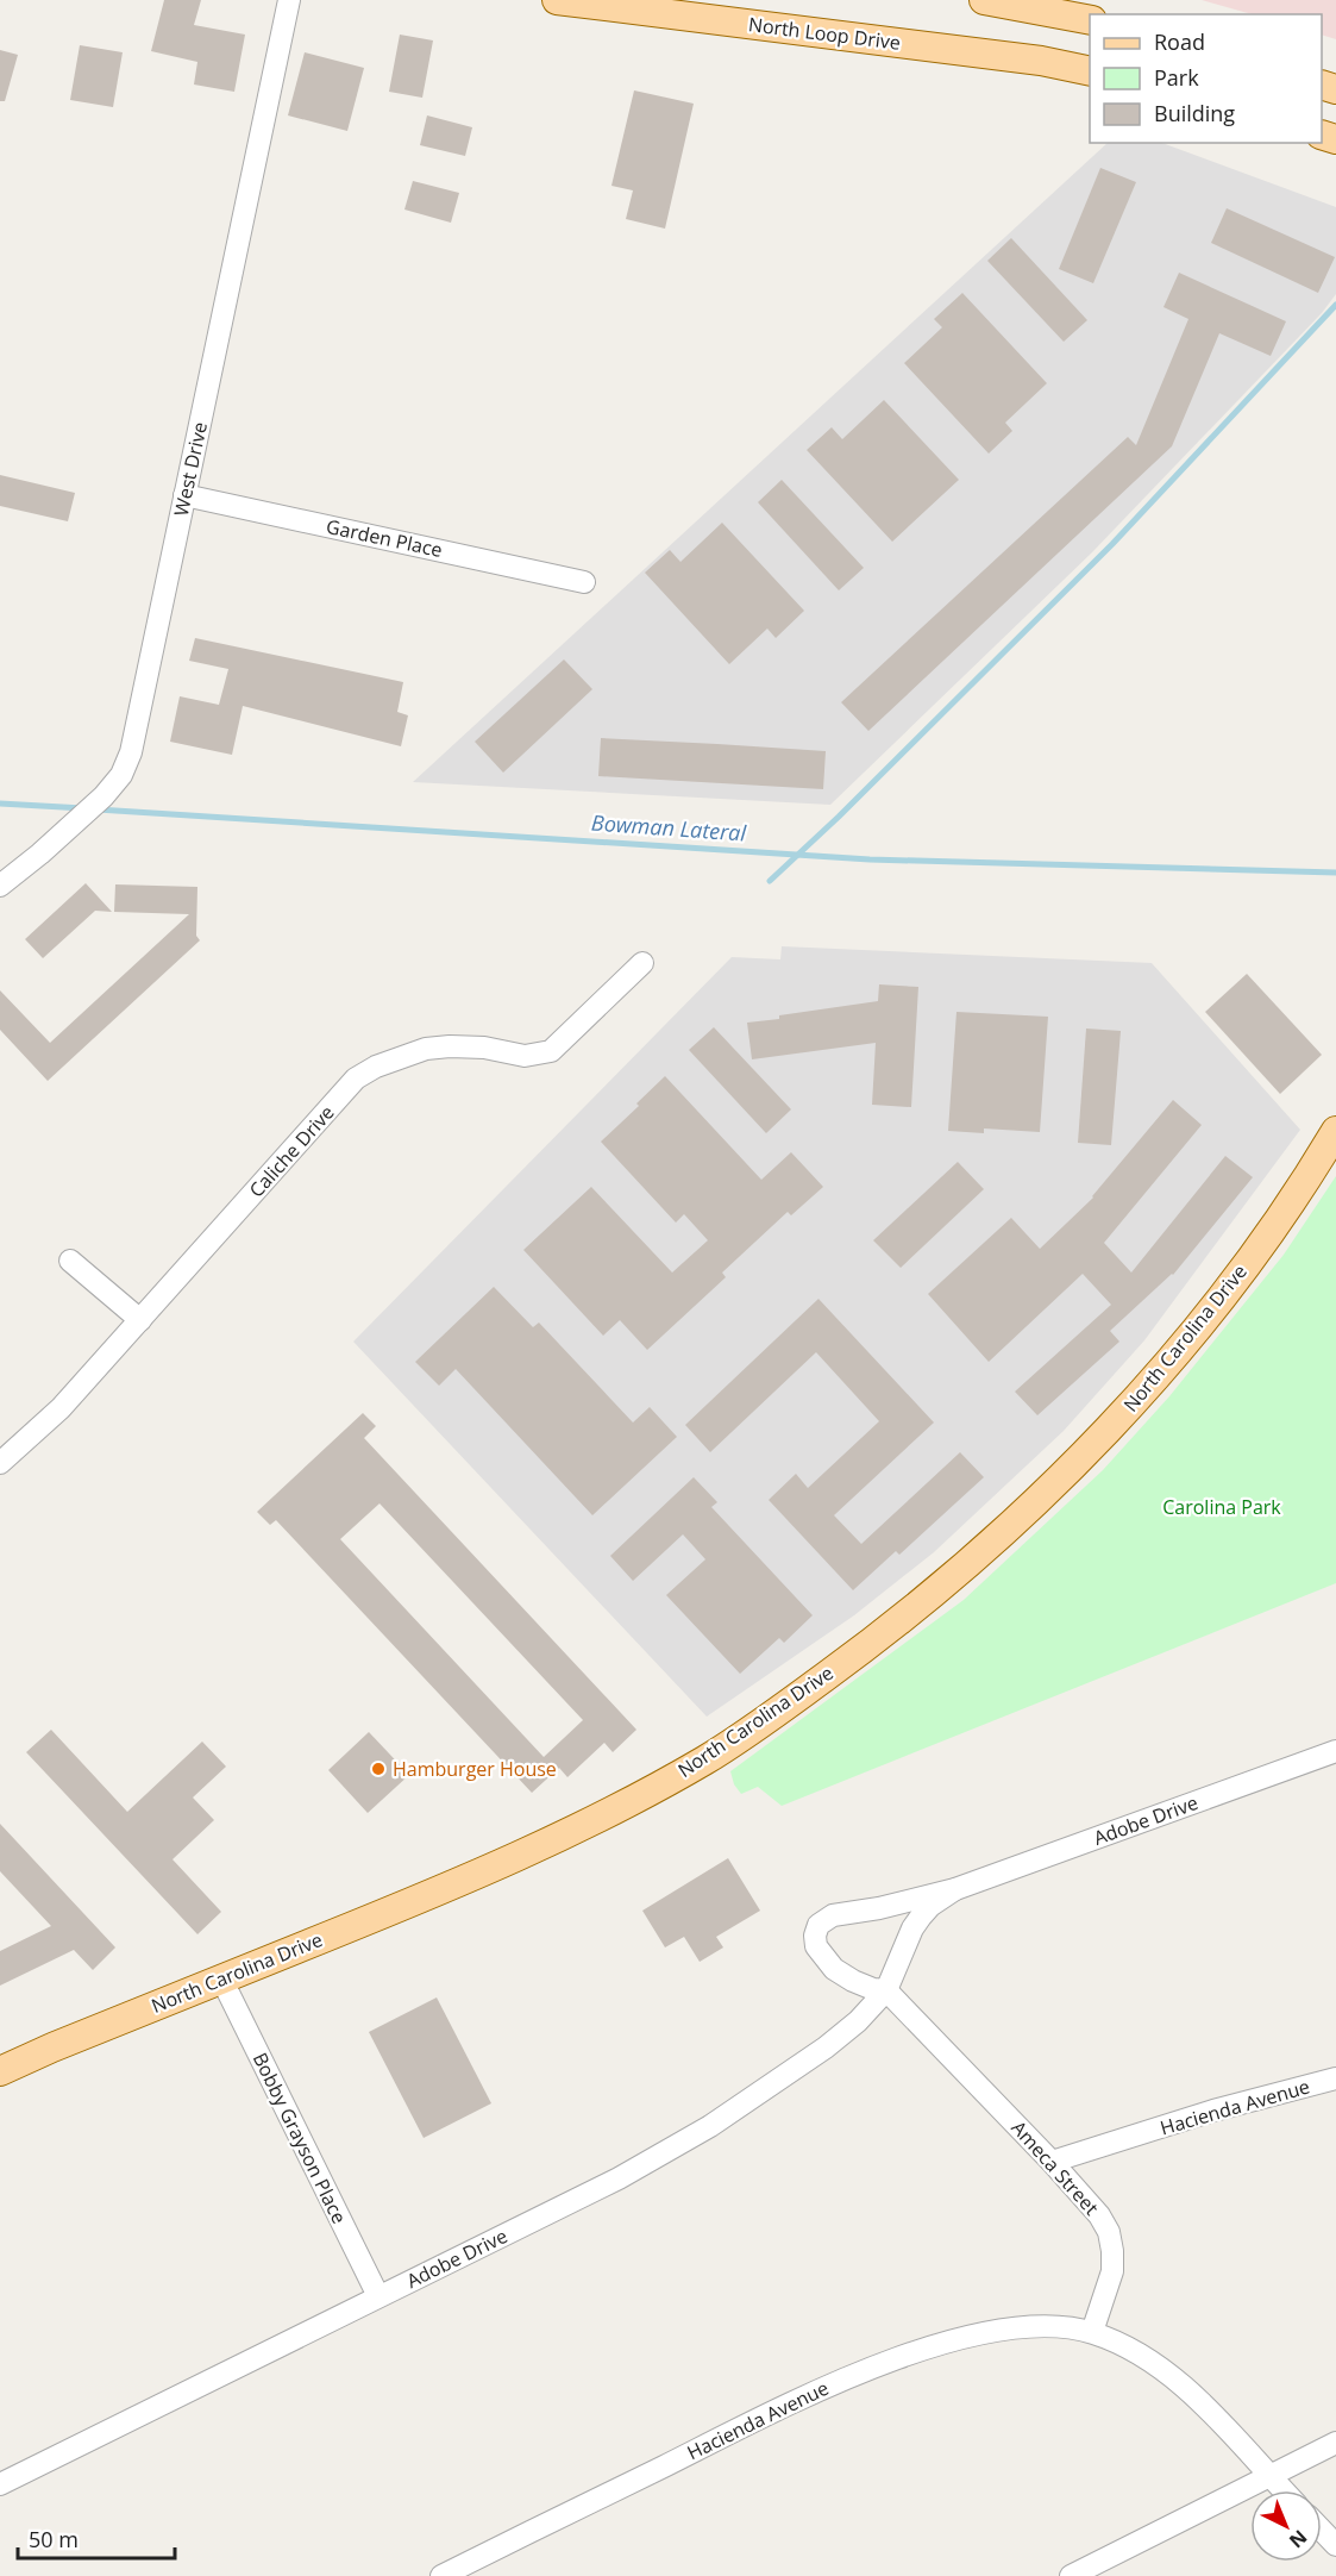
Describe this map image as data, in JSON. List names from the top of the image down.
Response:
{
  "streets": {
    "main road": ["North Loop Drive", "North Carolina Drive"],
    "street": [
      "West Drive",
      "Garden Place",
      "Caliche Drive",
      "Adobe Drive",
      "Hacienda Avenue",
      "Bobby Grayson Place",
      "Ameca Street"
    ]
  },
  "crossings": [
    ["West Drive", "Garden Place"],
    ["North Carolina Drive", "Bobby Grayson Place"],
    ["Adobe Drive", "Bobby Grayson Place"],
    ["Adobe Drive", "Ameca Street"],
    ["Hacienda Avenue", "Ameca Street"]
  ],
  "water": ["Bowman Lateral"],
  "parks": ["Carolina Park"],
  "places": ["Hamburger House"],
  "legend": ["Road", "Park", "Building"],
  "scale_bar": "50 m",
  "north": "bottom right"
}
